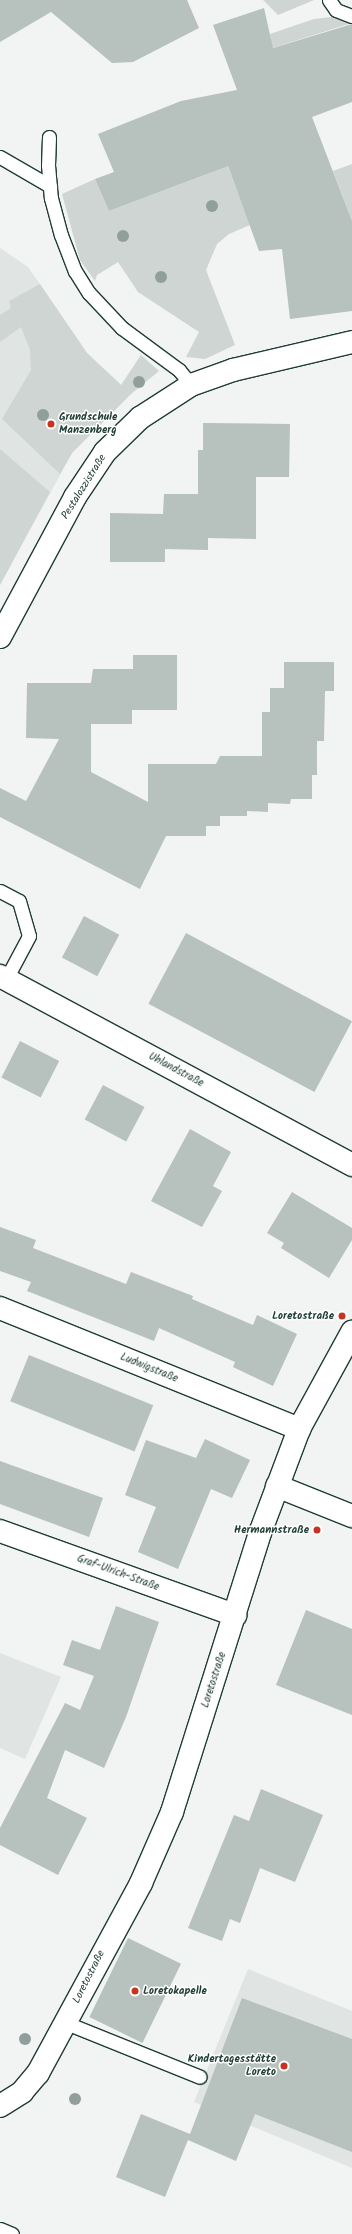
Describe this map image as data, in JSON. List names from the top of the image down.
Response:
{
  "streets": {
    "street": [
      "Pestalozzistraße",
      "Uhlandstraße",
      "Ludwigstraße",
      "Graf-Ulrich-Straße",
      "Loretostraße"
    ]
  },
  "crossings": [
    ["Ludwigstraße", "Loretostraße"],
    ["Graf-Ulrich-Straße", "Loretostraße"]
  ],
  "places": [
    "Grundschule Manzenberg",
    "Loretostraße",
    "Hermannstraße",
    "Loretokapelle",
    "Kindertagesstätte Loreto"
  ]
}
